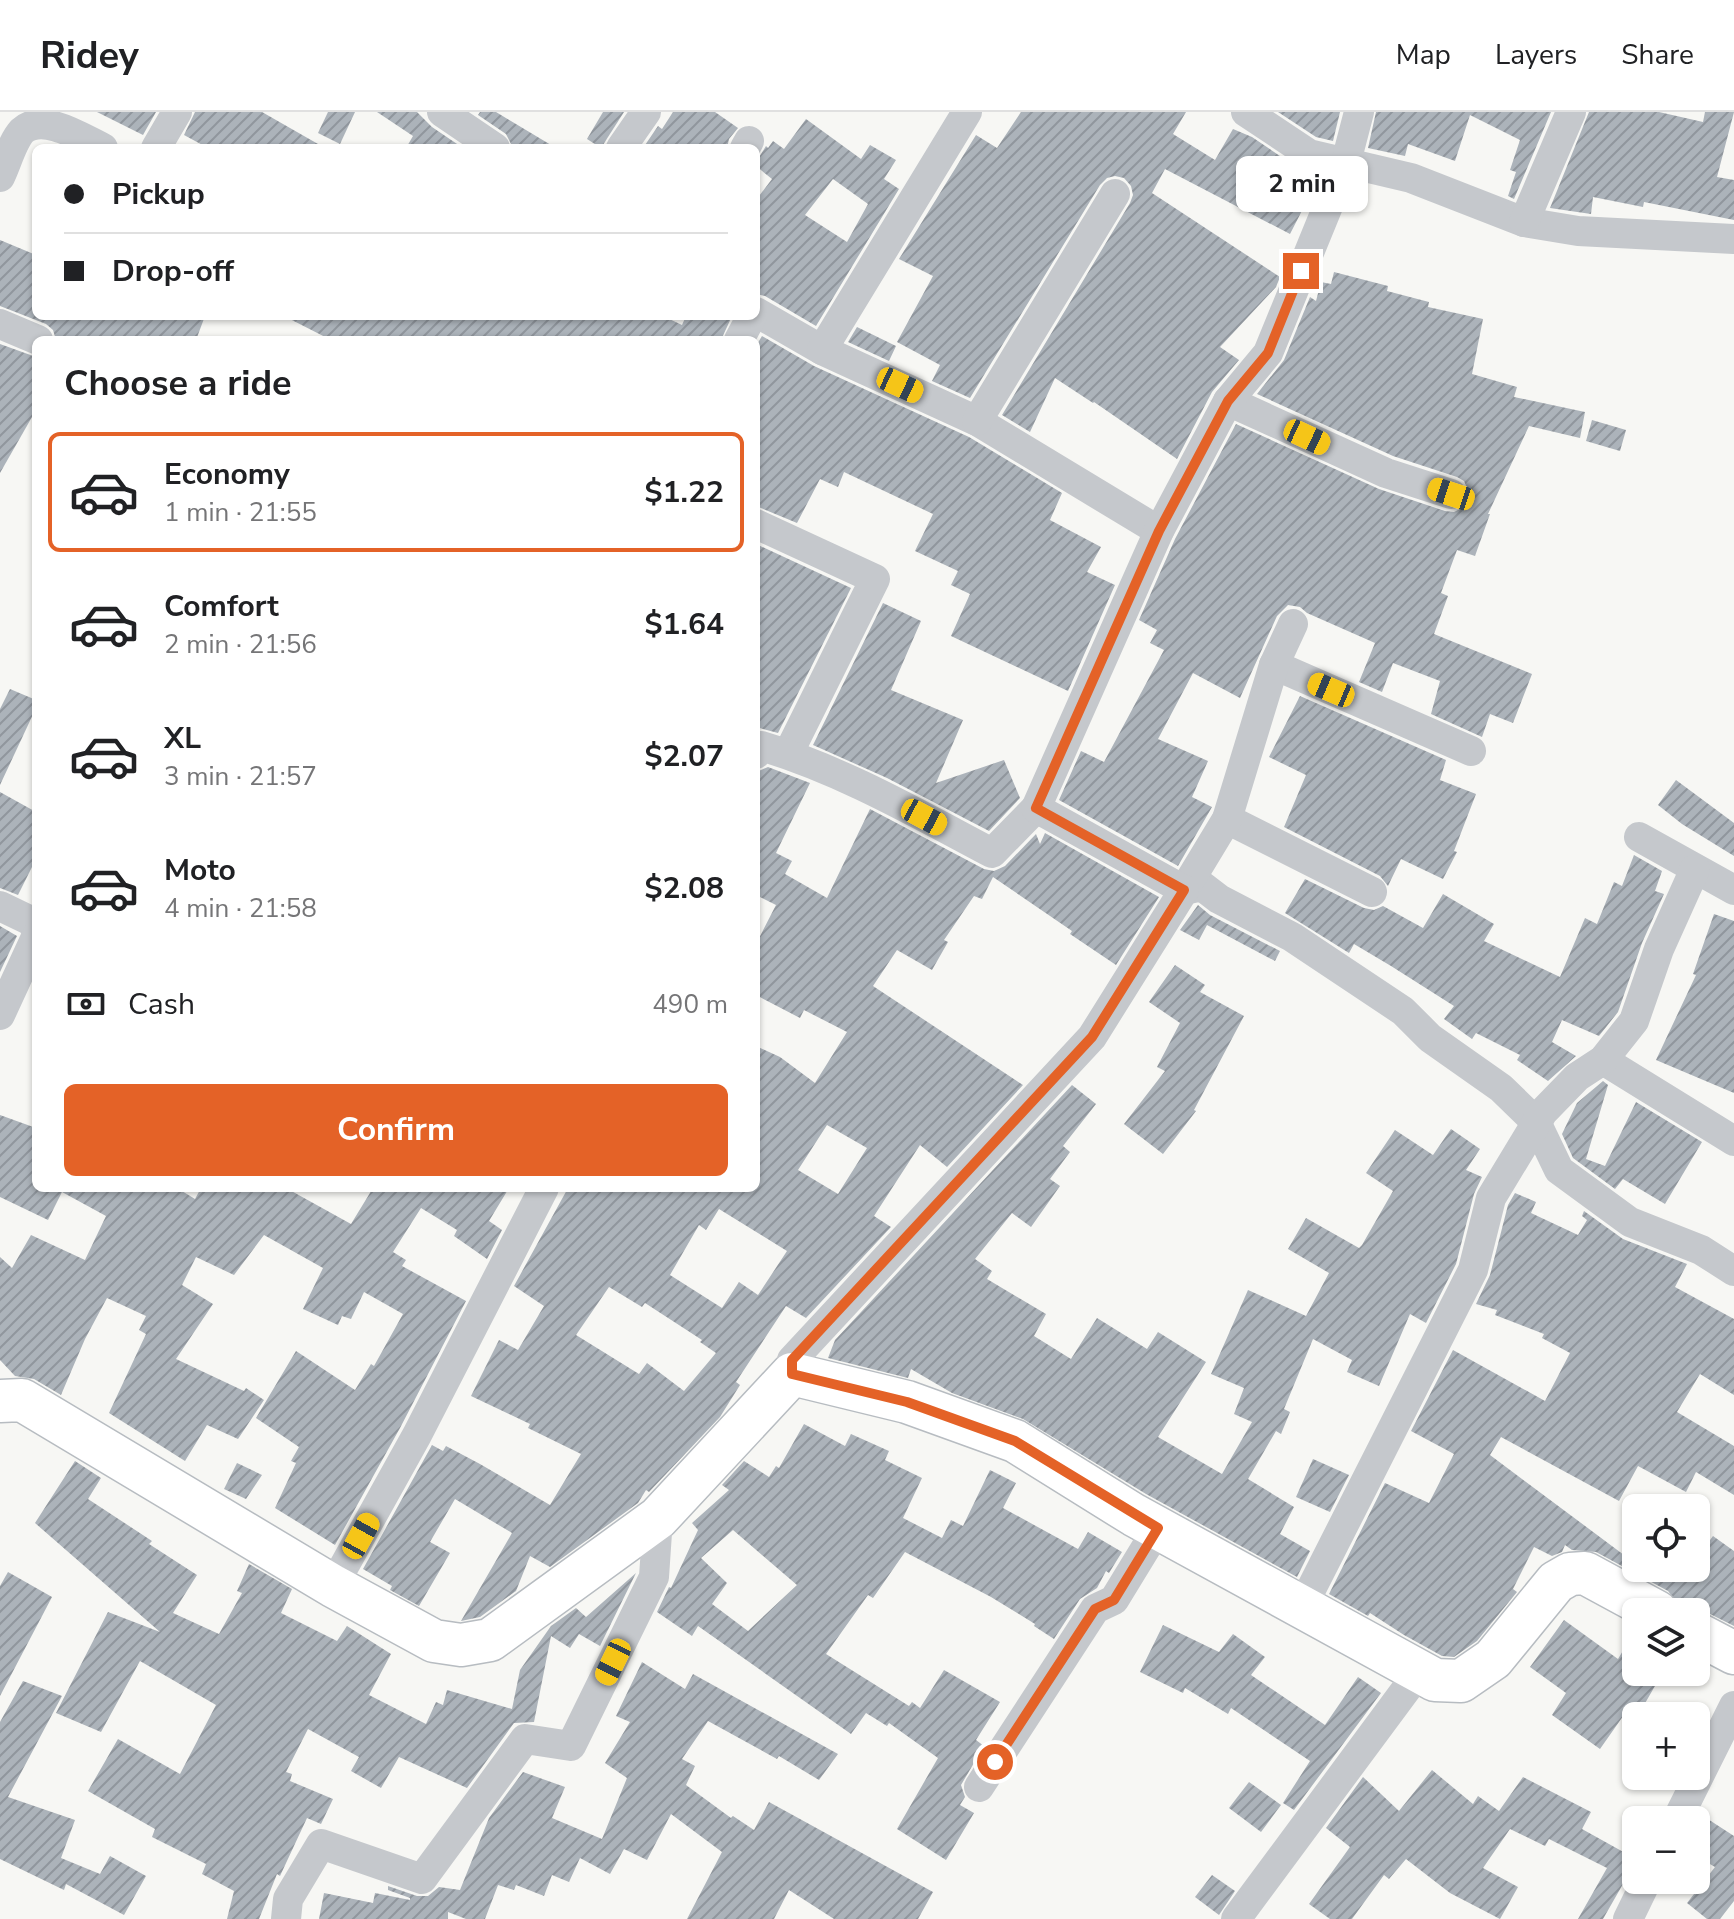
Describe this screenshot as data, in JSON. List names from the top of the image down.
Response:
{
  "page": {
    "header": "Ridey",
    "nav": ["Map", "Layers", "Share"],
    "banner": ["Pickup", "Drop-off"],
    "bubble": "2 min",
    "heading": "Choose a ride",
    "list": [
      {
        "name": "Economy",
        "note": "1 min · 21:55",
        "value": "$1.22"
      },
      {
        "name": "Comfort",
        "note": "2 min · 21:56",
        "value": "$1.64"
      },
      {
        "name": "XL",
        "note": "3 min · 21:57",
        "value": "$2.07"
      },
      {
        "name": "Moto",
        "note": "4 min · 21:58",
        "value": "$2.08"
      }
    ],
    "pay": ["Cash", "490 m"],
    "buttons": "Confirm",
    "map_buttons": ["+", "−"]
  }
}
